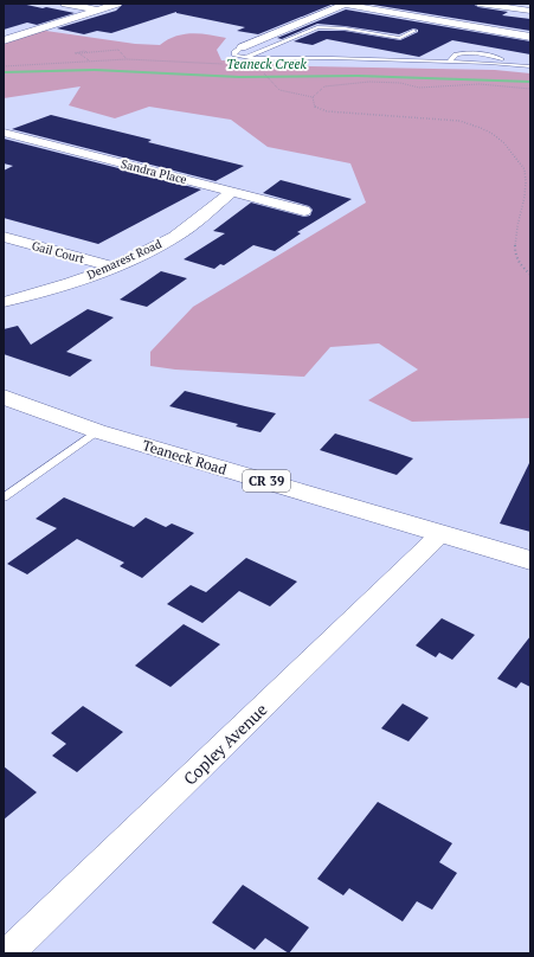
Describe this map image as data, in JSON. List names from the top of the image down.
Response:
{
  "streets": {
    "main road": ["Teaneck Road", "CR 39"],
    "street": [
      "Sandra Place",
      "Gail Court",
      "Demarest Road",
      "Copley Avenue"
    ]
  },
  "crossings": [
    ["Sandra Place", "Demarest Road"],
    ["Gail Court", "Demarest Road"],
    ["Teaneck Road", "Copley Avenue"]
  ],
  "water": ["Teaneck Creek"]
}
